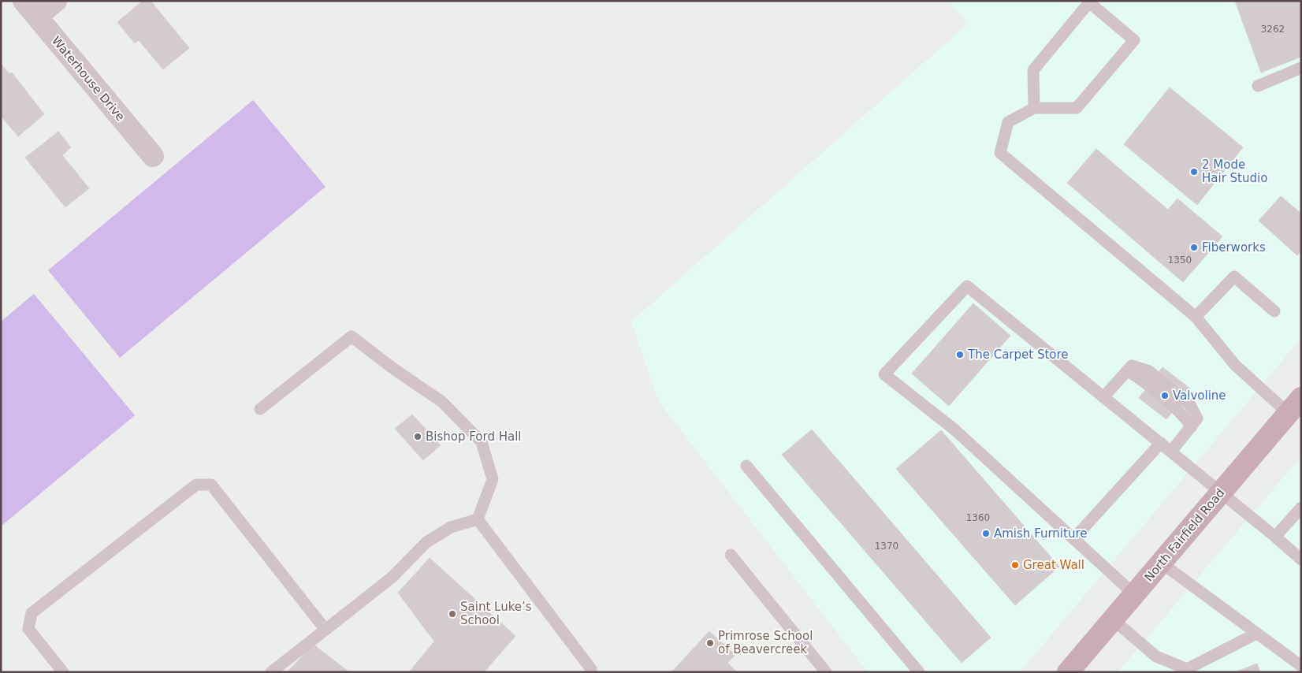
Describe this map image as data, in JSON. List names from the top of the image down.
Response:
{
  "streets": {
    "main road": ["North Fairfield Road"],
    "street": ["Waterhouse Drive"]
  },
  "places": [
    "2 Mode Hair Studio",
    "Fiberworks",
    "The Carpet Store",
    "Valvoline",
    "Bishop Ford Hall",
    "Amish Furniture",
    "Great Wall",
    "Saint Luke’s School",
    "Primrose School of Beavercreek"
  ],
  "house_numbers": [
    "3262",
    "1350",
    "1360",
    "1370"
  ]
}
